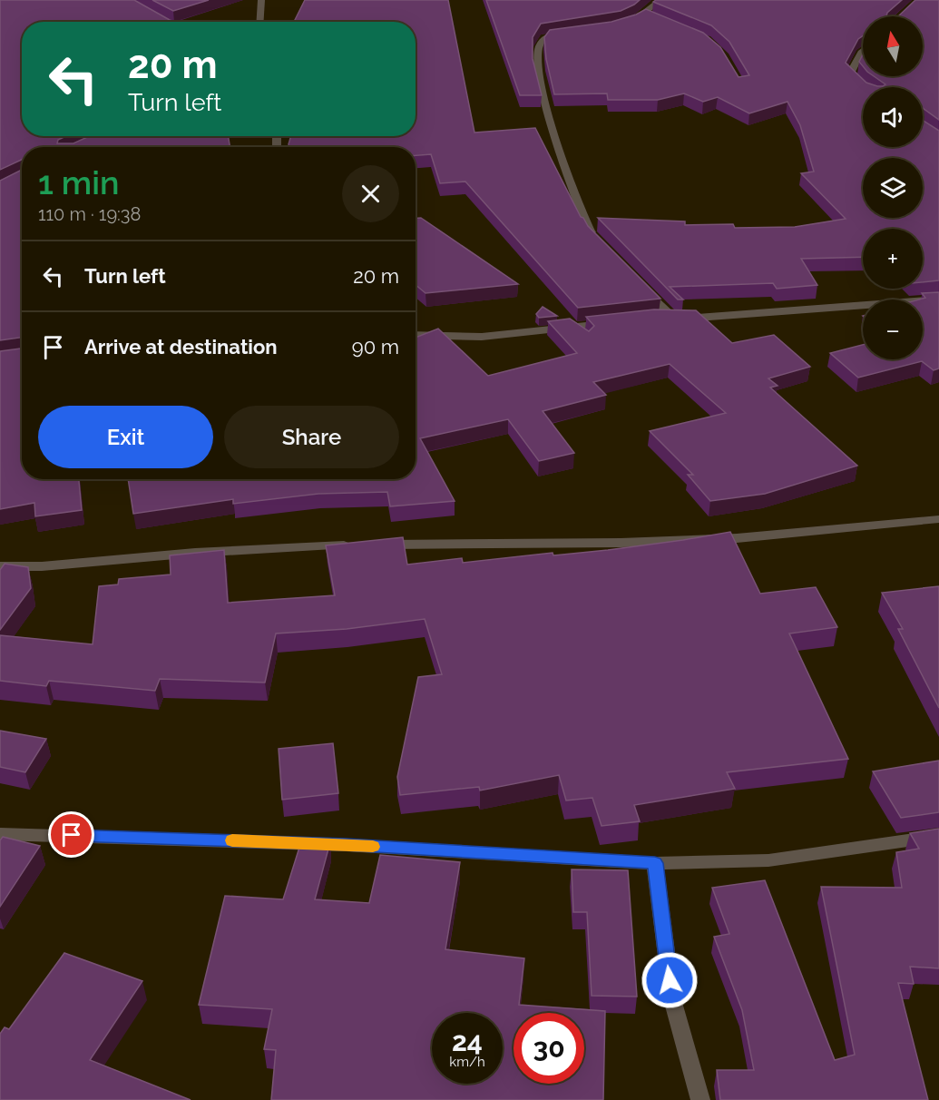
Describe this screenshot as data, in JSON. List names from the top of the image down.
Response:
{
  "north": "top",
  "page": {
    "map_buttons": ["+", "−"],
    "turn": ["20 m", "Turn left"],
    "heading": ["1 min", "110 m · 19:38"],
    "list": [
      {
        "name": "Turn left",
        "value": "20 m"
      },
      {
        "name": "Arrive at destination",
        "value": "90 m"
      }
    ],
    "buttons": ["Exit", "Share"],
    "speed": "24 km/h",
    "limit": "30"
  }
}
